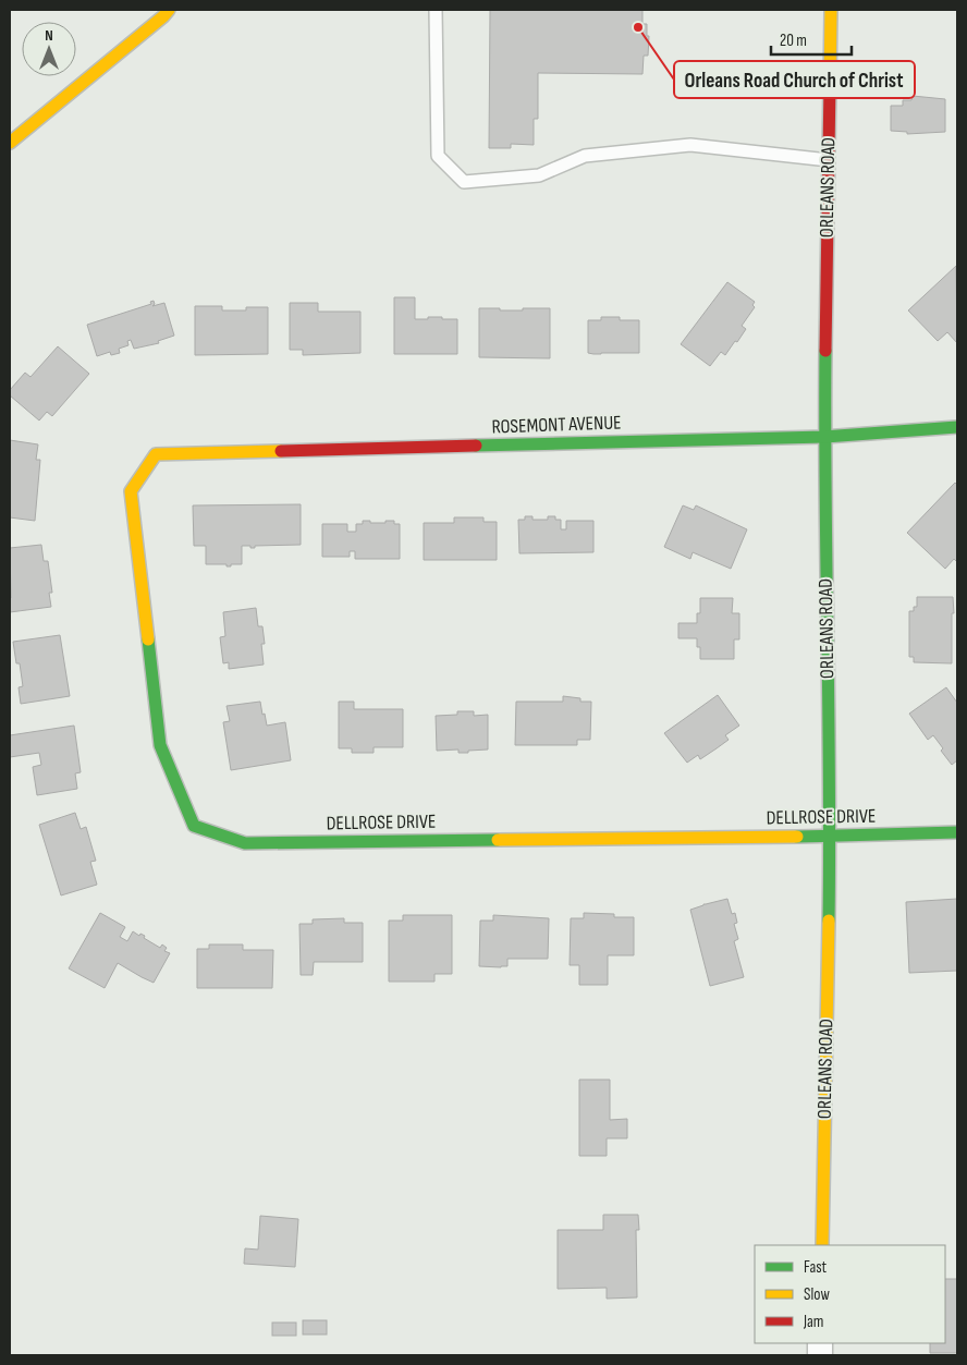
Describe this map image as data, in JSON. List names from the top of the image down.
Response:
{
  "streets": {
    "street": ["ORLEANS ROAD", "ROSEMONT AVENUE", "DELLROSE DRIVE"]
  },
  "crossings": [
    ["ORLEANS ROAD", "ROSEMONT AVENUE"],
    ["ORLEANS ROAD", "DELLROSE DRIVE"],
    ["ROSEMONT AVENUE", "DELLROSE DRIVE"]
  ],
  "places": ["Orleans Road Church of Christ"],
  "legend": ["Fast", "Slow", "Jam"],
  "scale_bar": "20 m",
  "north": "top"
}
